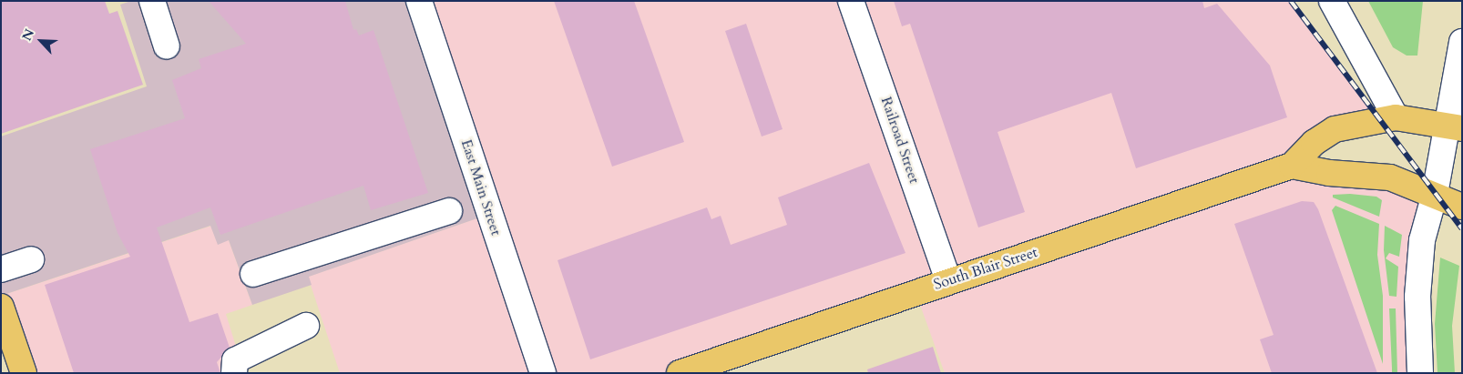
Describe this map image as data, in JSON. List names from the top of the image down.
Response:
{
  "streets": {
    "main road": ["South Blair Street"],
    "street": ["Railroad Street", "East Main Street"]
  },
  "crossings": [
    ["Railroad Street", "South Blair Street"]
  ],
  "north": "top left"
}
